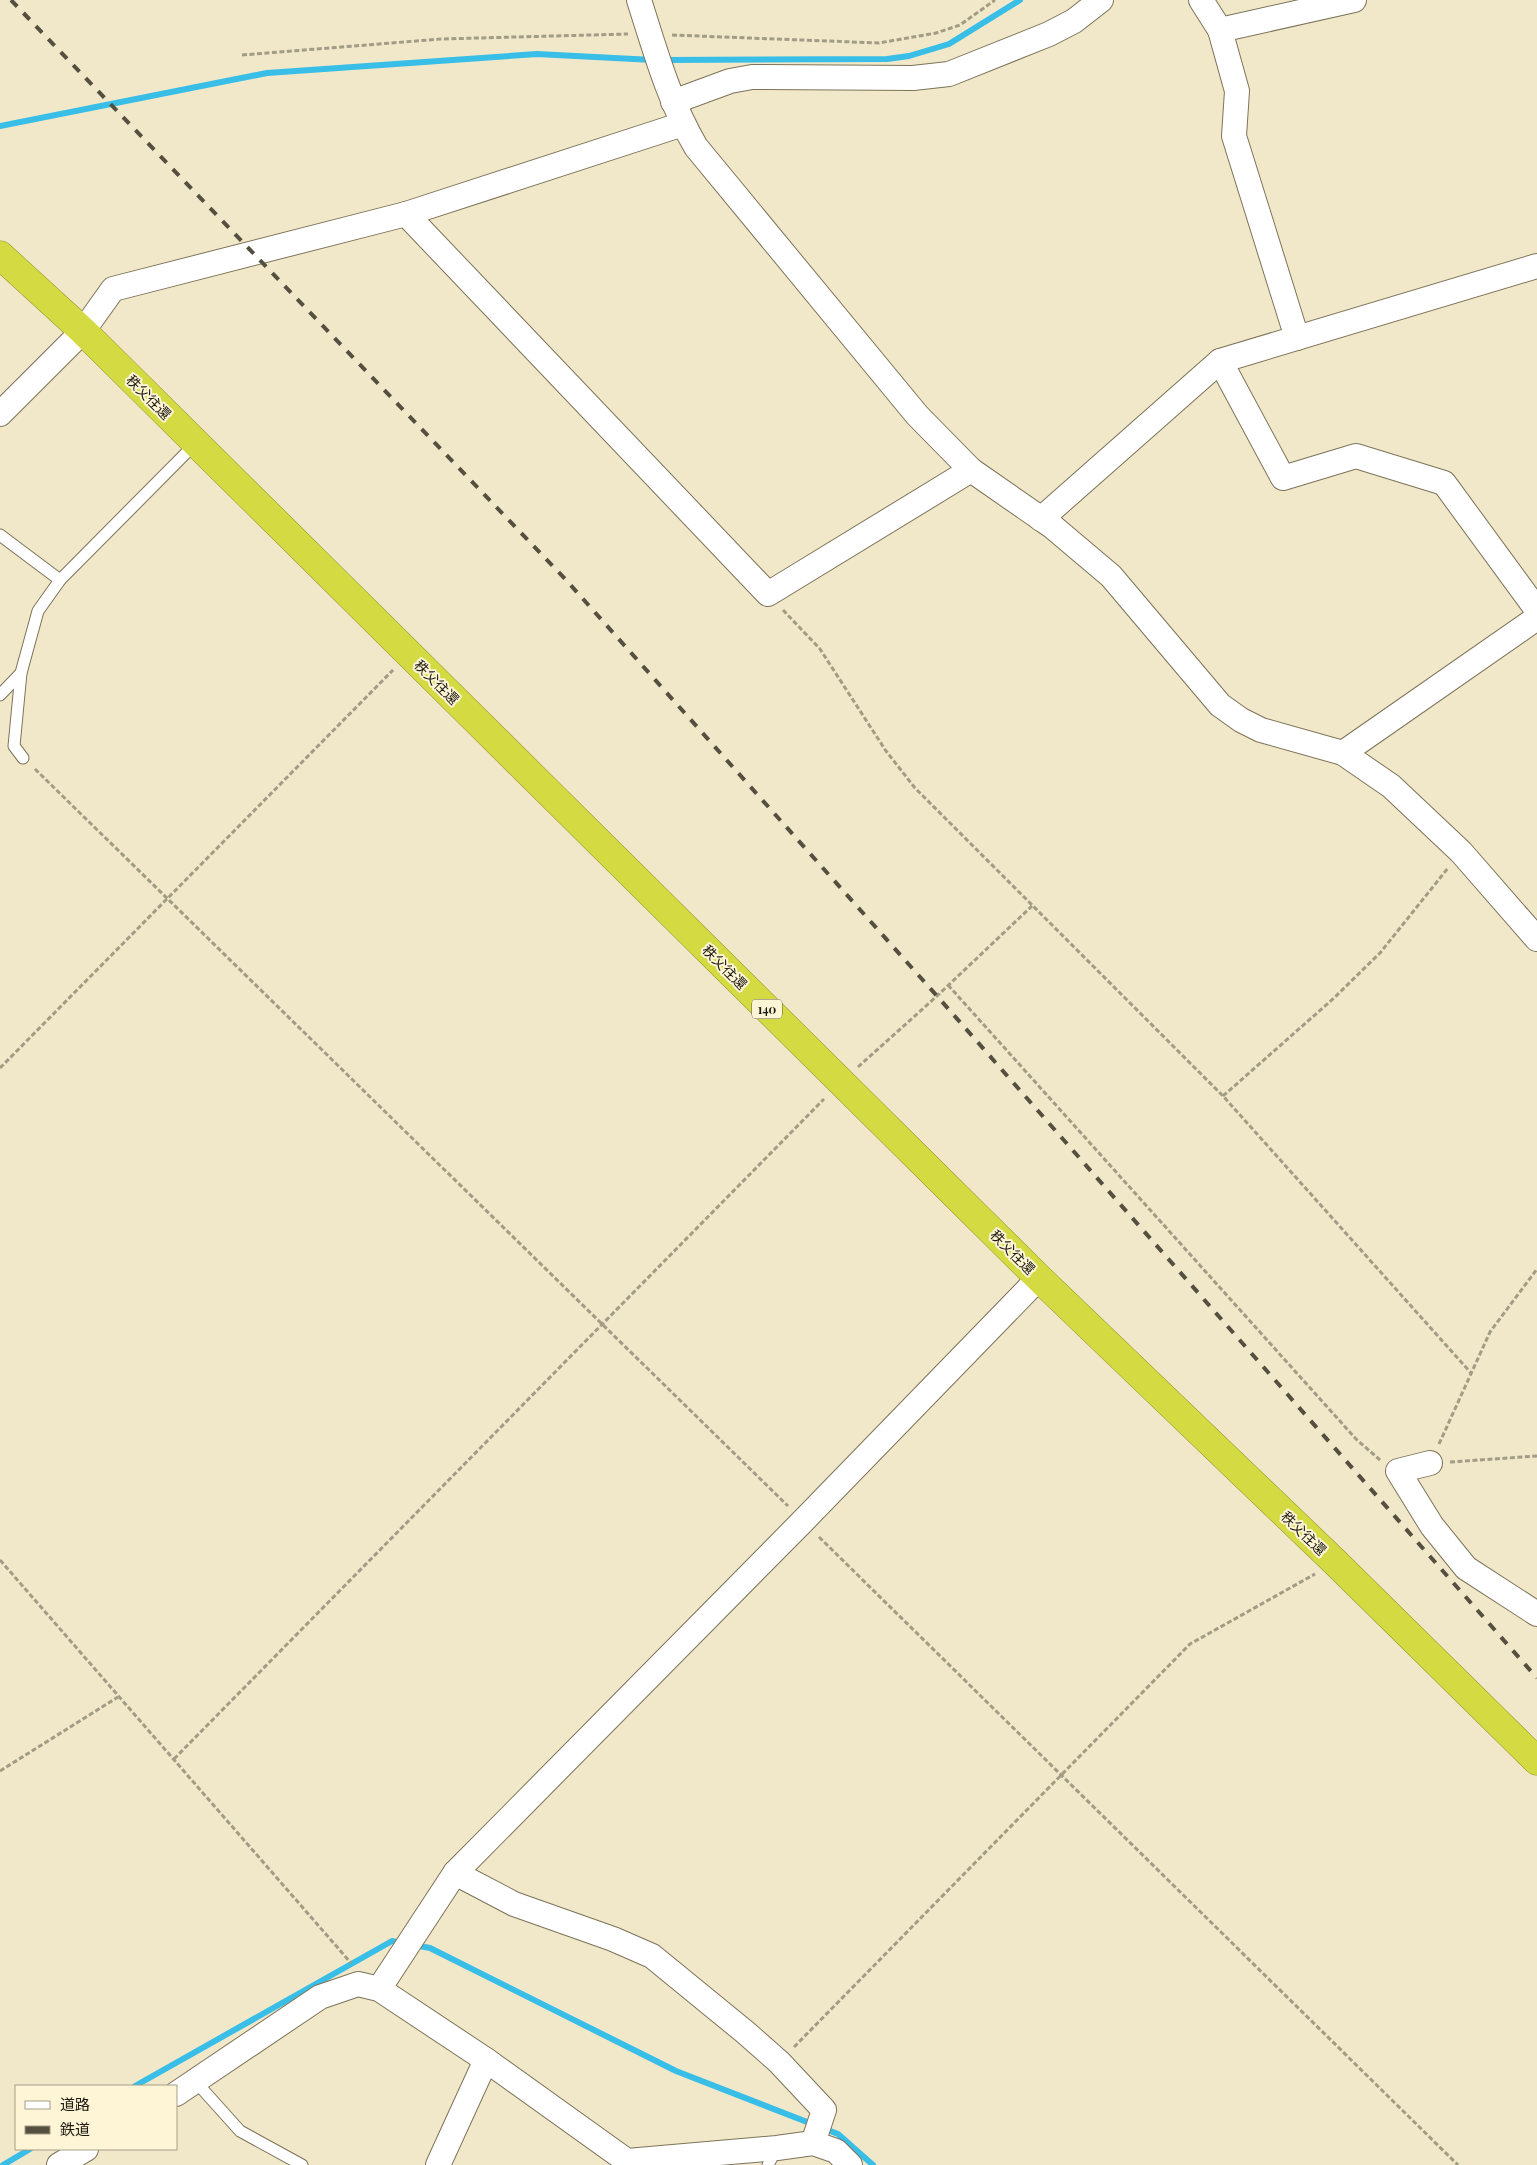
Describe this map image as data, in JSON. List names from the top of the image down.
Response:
{
  "streets": {
    "highway": ["秩父往還", "140"]
  },
  "legend": ["道路", "鉄道"]
}
